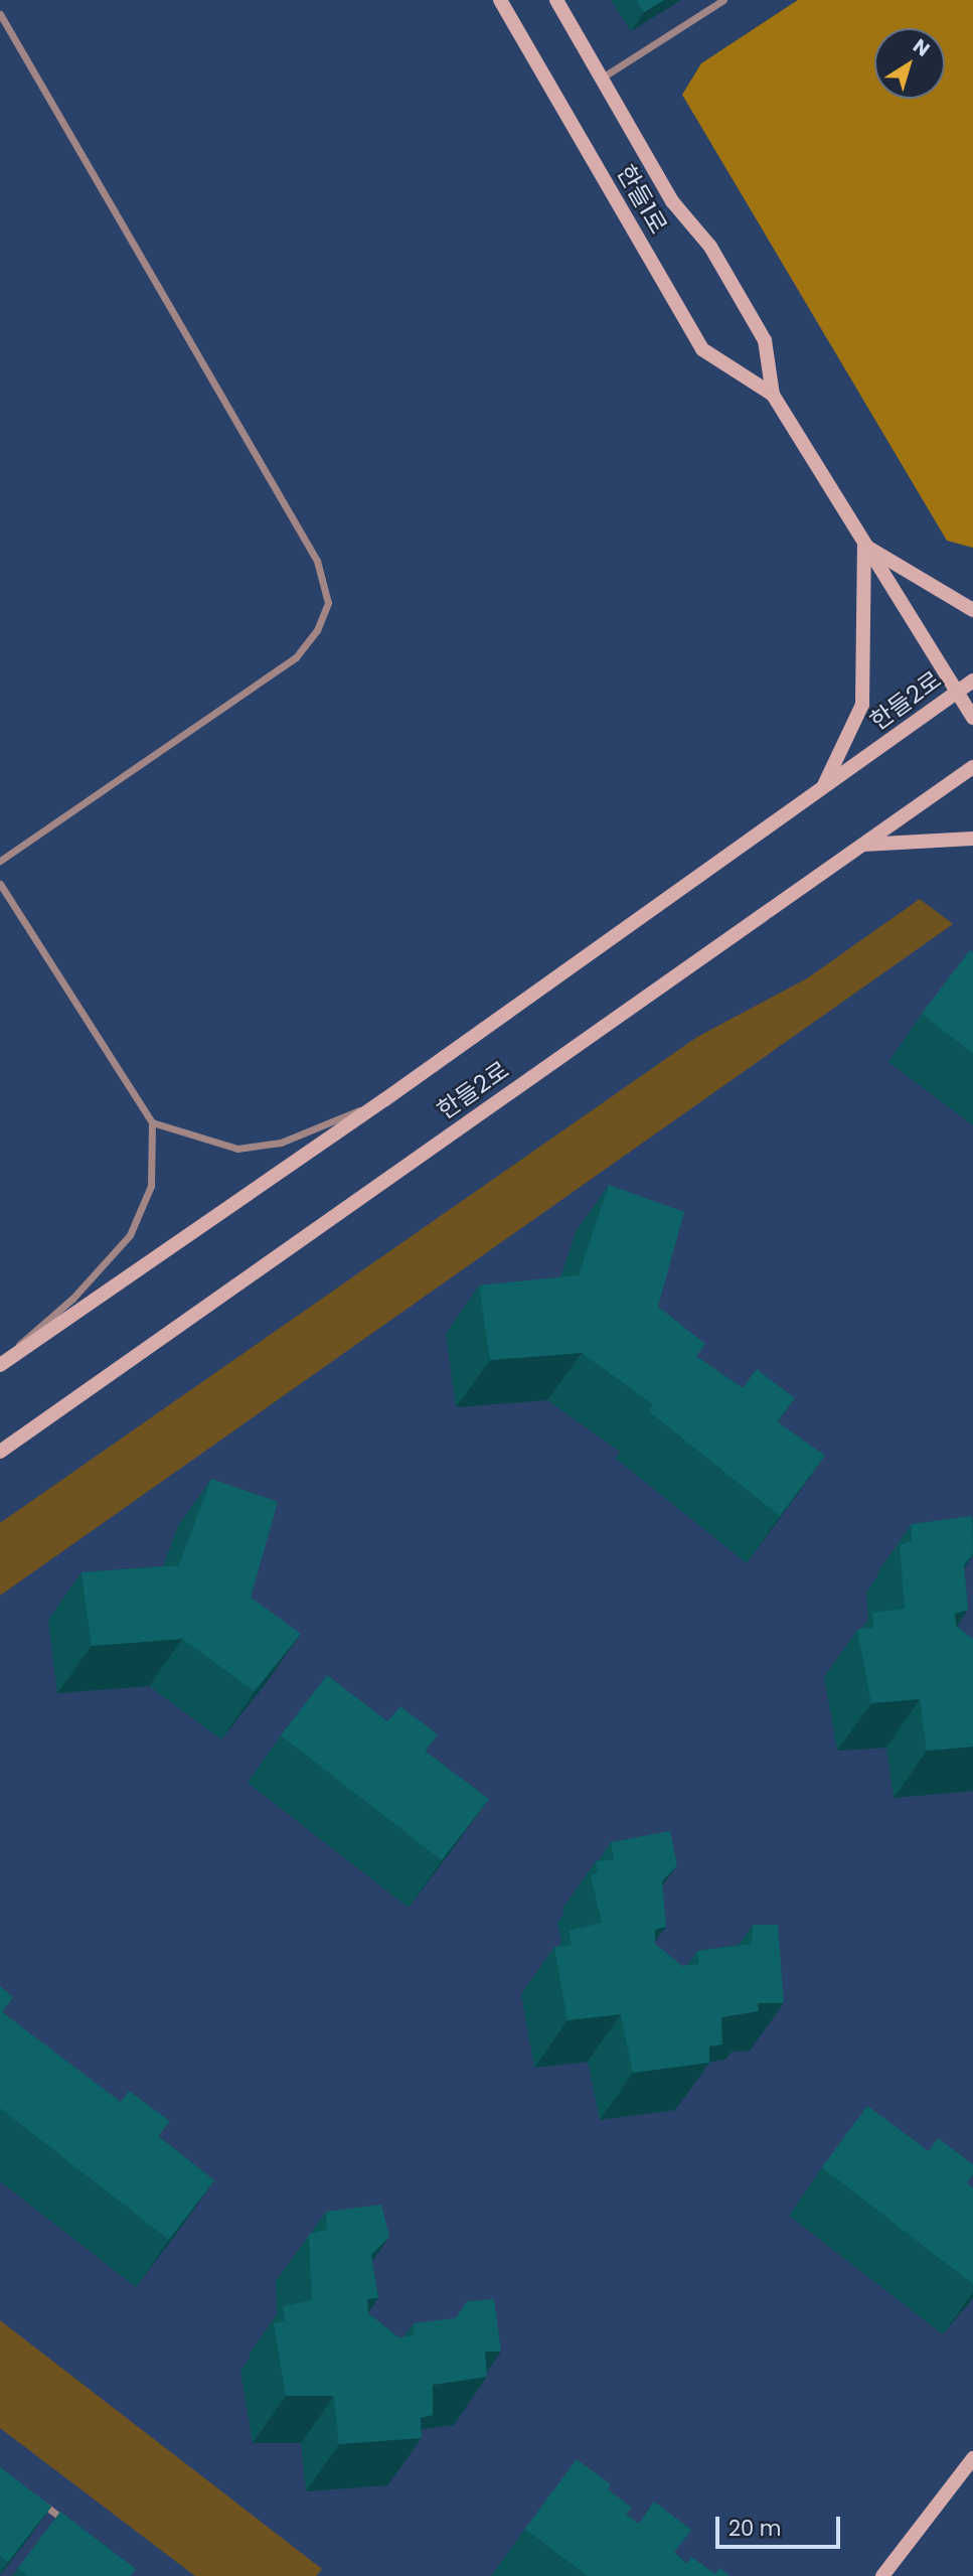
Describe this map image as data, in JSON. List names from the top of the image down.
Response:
{
  "streets": {
    "street": ["한들1로", "한들2로"]
  },
  "crossings": [
    ["한들1로", "한들2로"]
  ],
  "scale_bar": "20 m",
  "north": "top right"
}
